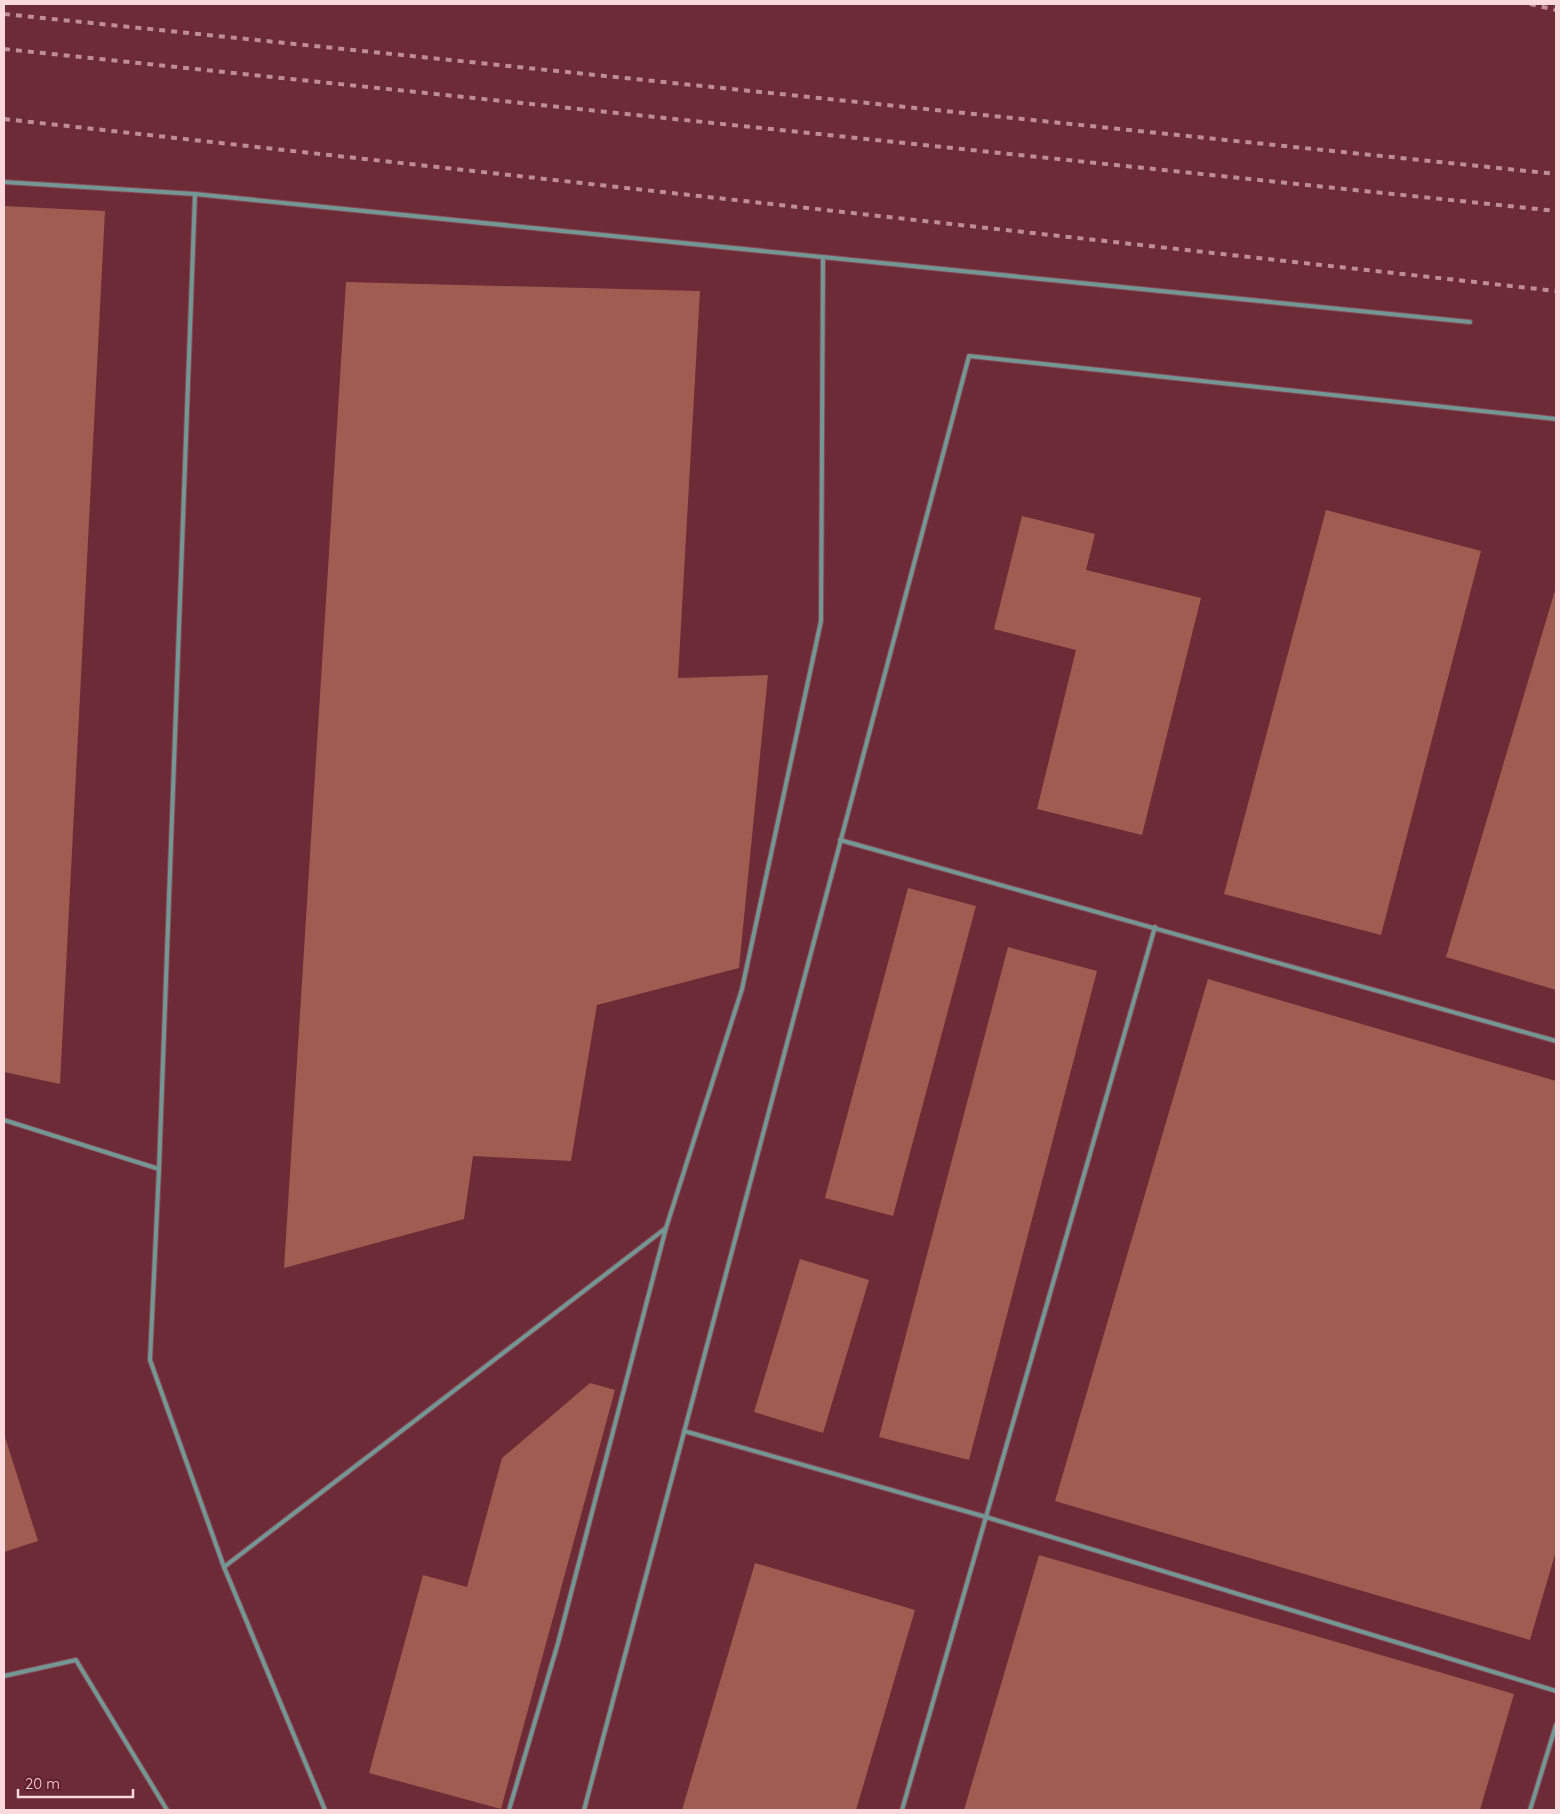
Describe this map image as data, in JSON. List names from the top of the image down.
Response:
{
  "scale_bar": "20 m"
}
